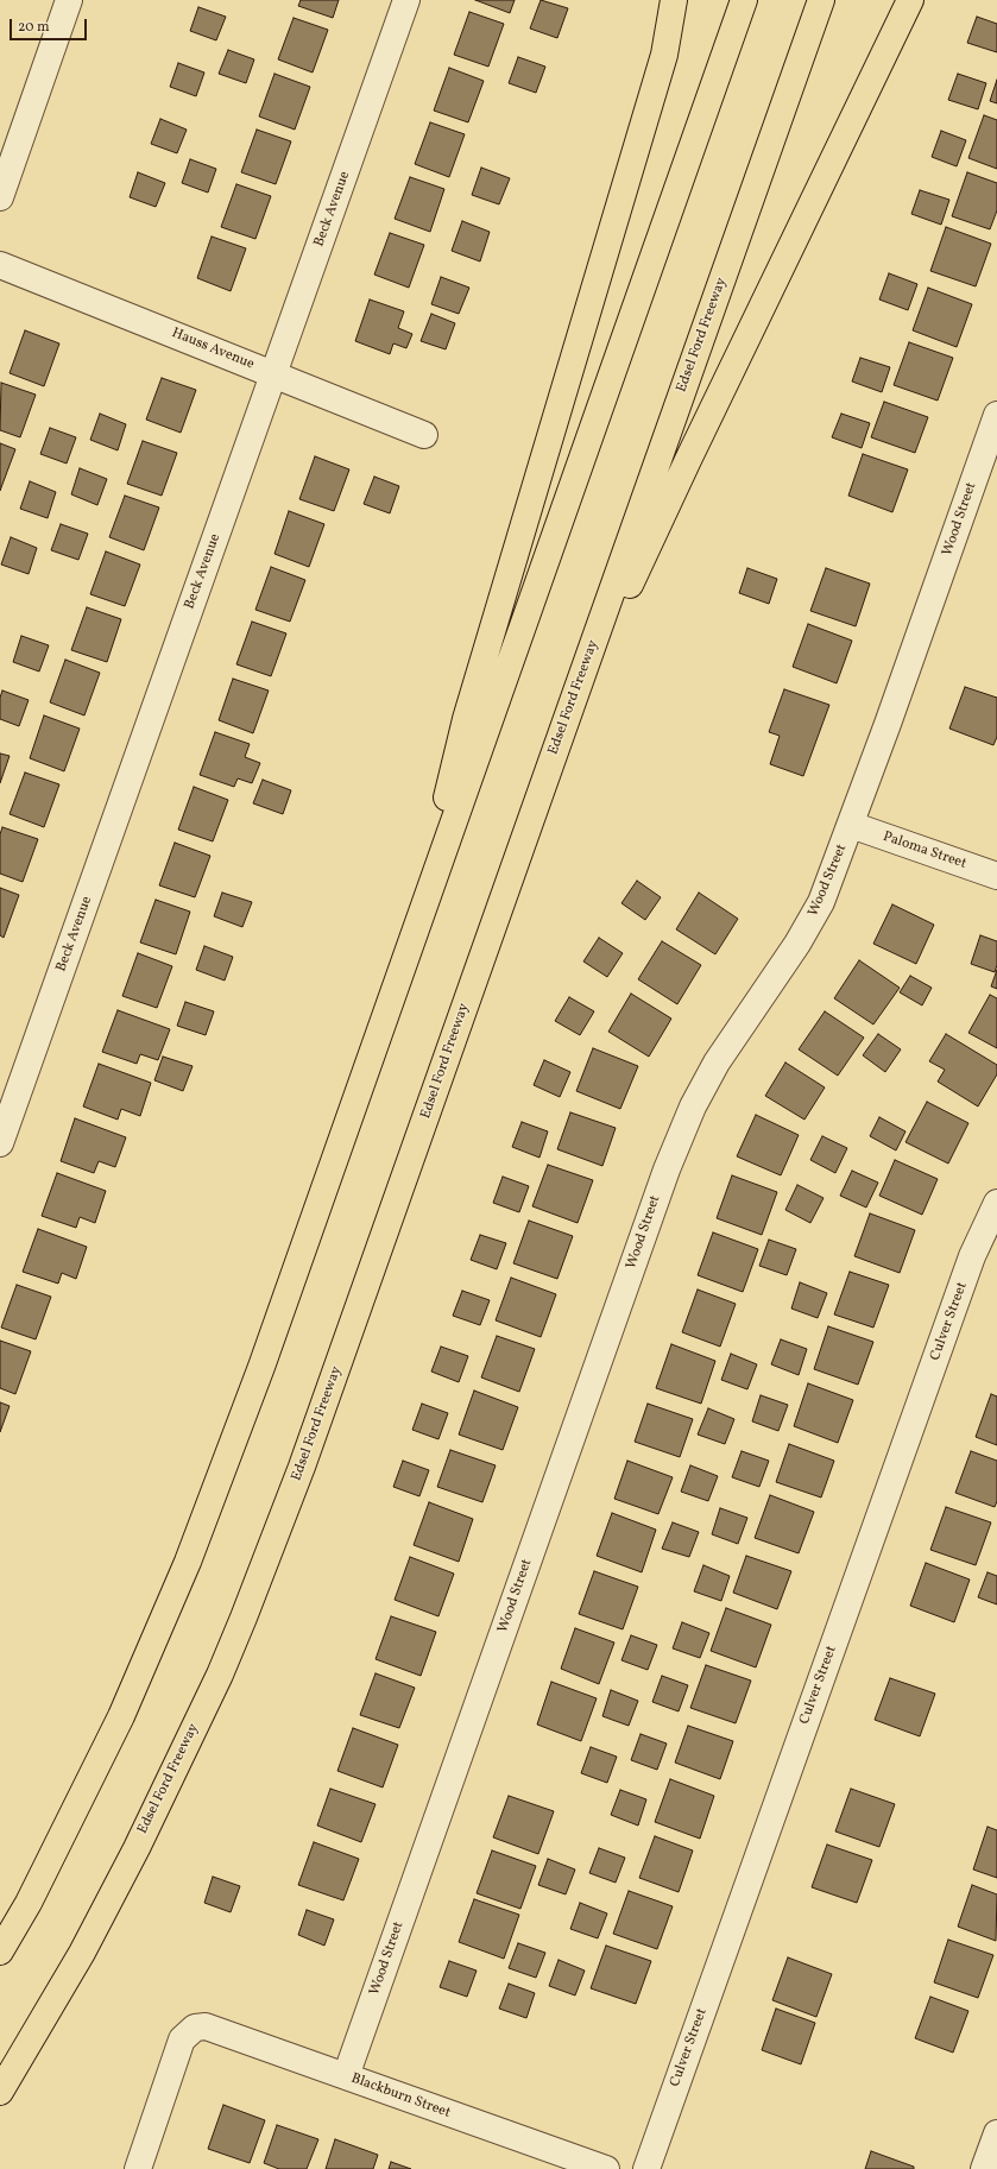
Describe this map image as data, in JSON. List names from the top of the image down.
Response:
{
  "streets": {
    "highway": ["Edsel Ford Freeway"],
    "street": [
      "Beck Avenue",
      "Hauss Avenue",
      "Wood Street",
      "Paloma Street",
      "Culver Street",
      "Blackburn Street"
    ]
  },
  "crossings": [
    ["Beck Avenue", "Hauss Avenue"],
    ["Wood Street", "Paloma Street"],
    ["Wood Street", "Blackburn Street"]
  ],
  "scale_bar": "20 m"
}
